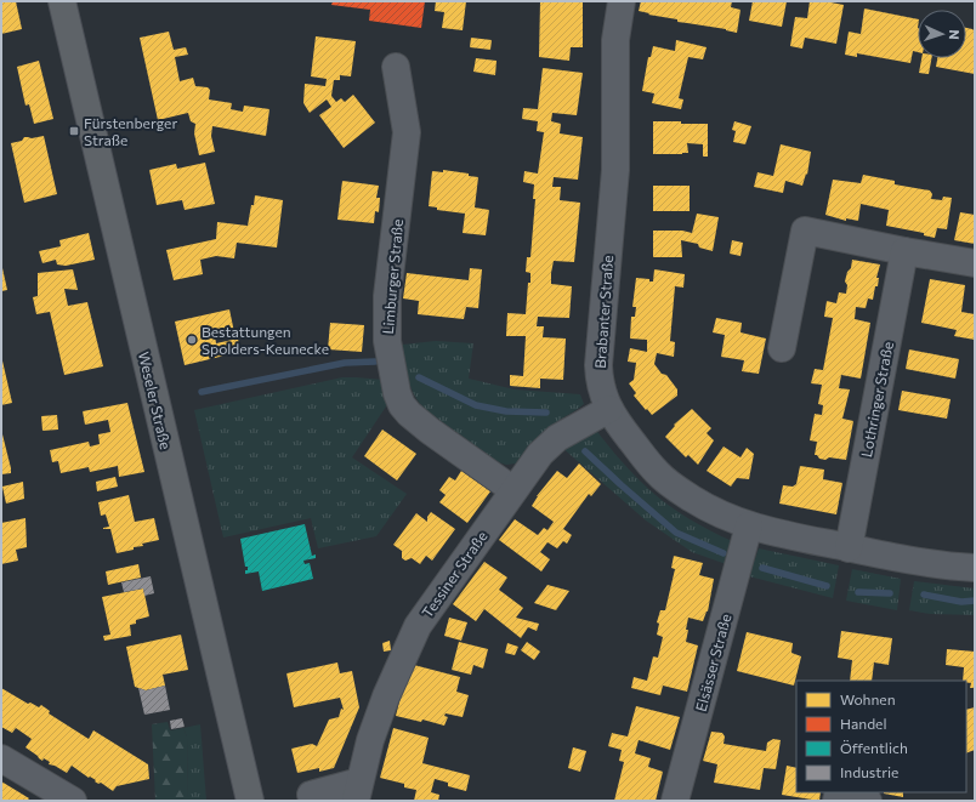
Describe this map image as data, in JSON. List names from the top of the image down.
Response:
{
  "streets": {
    "main road": ["Weseler Straße"],
    "street": [
      "Limburger Straße",
      "Brabanter Straße",
      "Lothringer Straße",
      "Tessiner Straße",
      "Elsässer Straße"
    ]
  },
  "crossings": [
    ["Limburger Straße", "Tessiner Straße"],
    ["Brabanter Straße", "Lothringer Straße"],
    ["Brabanter Straße", "Tessiner Straße"],
    ["Brabanter Straße", "Elsässer Straße"]
  ],
  "places": {
    "transit": ["Fürstenberger Straße"],
    "other": ["Bestattungen Spolders-Keunecke"]
  },
  "legend": [
    "Wohnen",
    "Handel",
    "Öffentlich",
    "Industrie"
  ],
  "north": "right"
}
